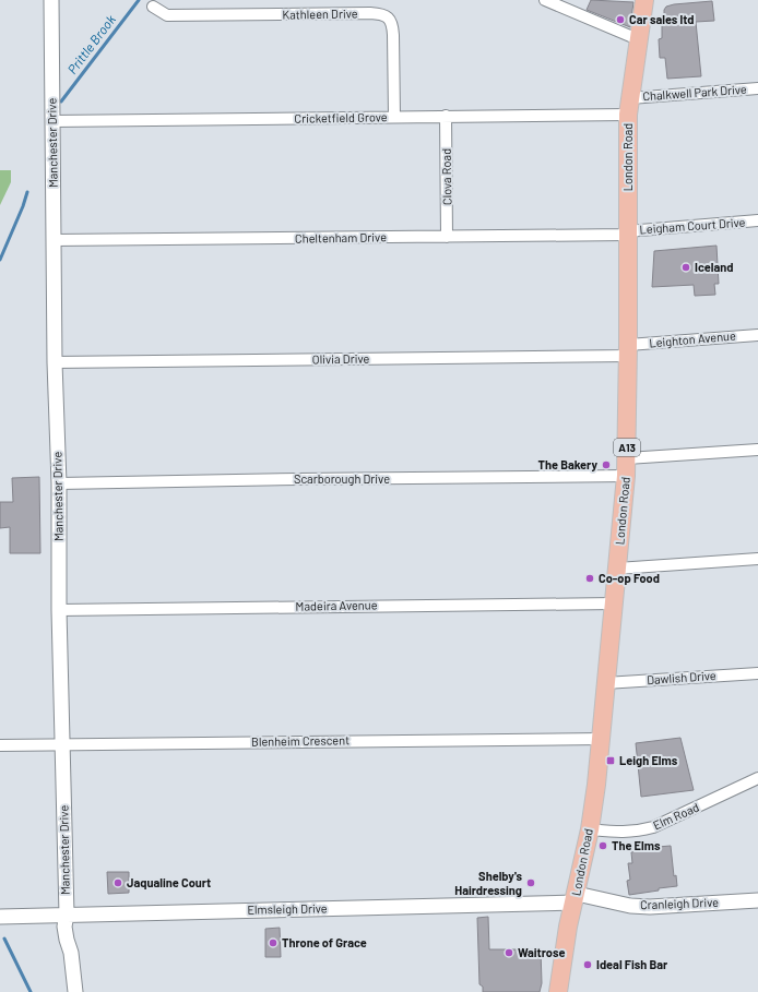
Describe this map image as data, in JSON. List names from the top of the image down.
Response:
{
  "streets": {
    "main road": ["London Road", "A13"],
    "street": [
      "Kathleen Drive",
      "Chalkwell Park Drive",
      "Cricketfield Grove",
      "Manchester Drive",
      "Clova Road",
      "Leigham Court Drive",
      "Cheltenham Drive",
      "Leighton Avenue",
      "Olivia Drive",
      "Scarborough Drive",
      "Madeira Avenue",
      "Dawlish Drive",
      "Blenheim Crescent",
      "Elm Road",
      "Cranleigh Drive",
      "Elmsleigh Drive"
    ]
  },
  "crossings": [
    ["Kathleen Drive", "Cricketfield Grove"],
    ["Chalkwell Park Drive", "Cricketfield Grove"],
    ["Chalkwell Park Drive", "London Road"],
    ["Cricketfield Grove", "Manchester Drive"],
    ["Cricketfield Grove", "London Road"],
    ["Cricketfield Grove", "Clova Road"],
    ["Manchester Drive", "Cheltenham Drive"],
    ["Manchester Drive", "Olivia Drive"],
    ["Manchester Drive", "Scarborough Drive"],
    ["Manchester Drive", "Madeira Avenue"],
    ["Manchester Drive", "Blenheim Crescent"],
    ["Manchester Drive", "Elmsleigh Drive"],
    ["London Road", "Leigham Court Drive"],
    ["London Road", "Cheltenham Drive"],
    ["London Road", "Leighton Avenue"],
    ["London Road", "Olivia Drive"],
    ["London Road", "Scarborough Drive"],
    ["London Road", "Madeira Avenue"],
    ["London Road", "Dawlish Drive"],
    ["London Road", "Blenheim Crescent"],
    ["London Road", "Elm Road"],
    ["London Road", "Cranleigh Drive"],
    ["London Road", "Elmsleigh Drive"],
    ["Clova Road", "Cheltenham Drive"],
    ["Leigham Court Drive", "Cheltenham Drive"],
    ["Leighton Avenue", "Olivia Drive"],
    ["Cranleigh Drive", "Elmsleigh Drive"]
  ],
  "water": ["Prittle Brook"],
  "places": {
    "other": [
      "Car sales ltd",
      "Iceland",
      "The Bakery",
      "Co-op Food",
      "The Elms",
      "Jaqualine Court",
      "Shelby's Hairdressing",
      "Throne of Grace",
      "Waitrose",
      "Ideal Fish Bar"
    ],
    "transit": ["Leigh Elms"]
  }
}
